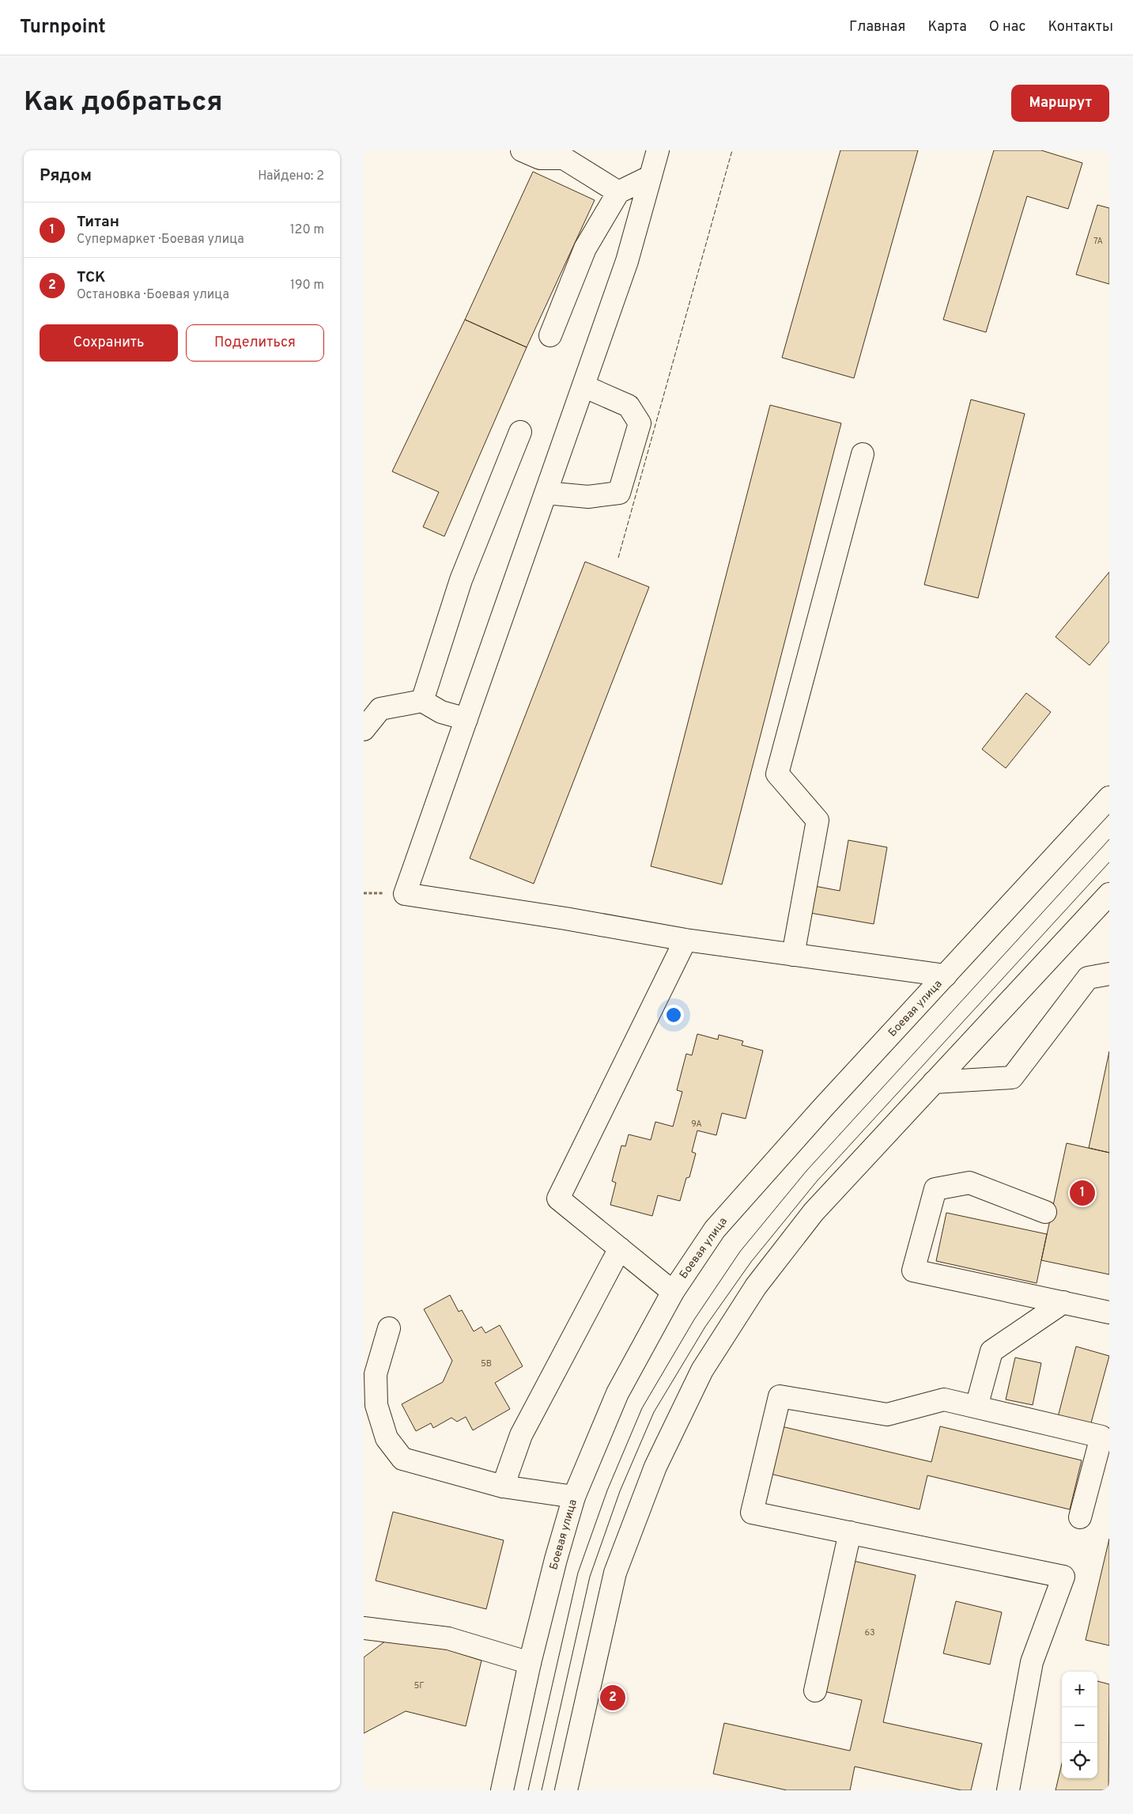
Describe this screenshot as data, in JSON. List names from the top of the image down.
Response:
{
  "streets": {
    "street": ["Боевая улица"]
  },
  "house_numbers": [
    "7А",
    "9А",
    "5В",
    "63",
    "5Г"
  ],
  "page": {
    "header": "Turnpoint",
    "nav": [
      "Главная",
      "Карта",
      "О нас",
      "Контакты"
    ],
    "buttons": [
      "Маршрут",
      ["Сохранить", "Поделиться"]
    ],
    "title": "Как добраться",
    "heading": ["Рядом", "Найдено: 2"],
    "list": [
      {
        "mark": "1",
        "name": "Титан",
        "note": "Супермаркет · Боевая улица",
        "value": "120 m"
      },
      {
        "mark": "2",
        "name": "ТСК",
        "note": "Остановка · Боевая улица",
        "value": "190 m"
      }
    ],
    "pins": ["1", "2"],
    "map_buttons": ["+", "−"]
  }
}
